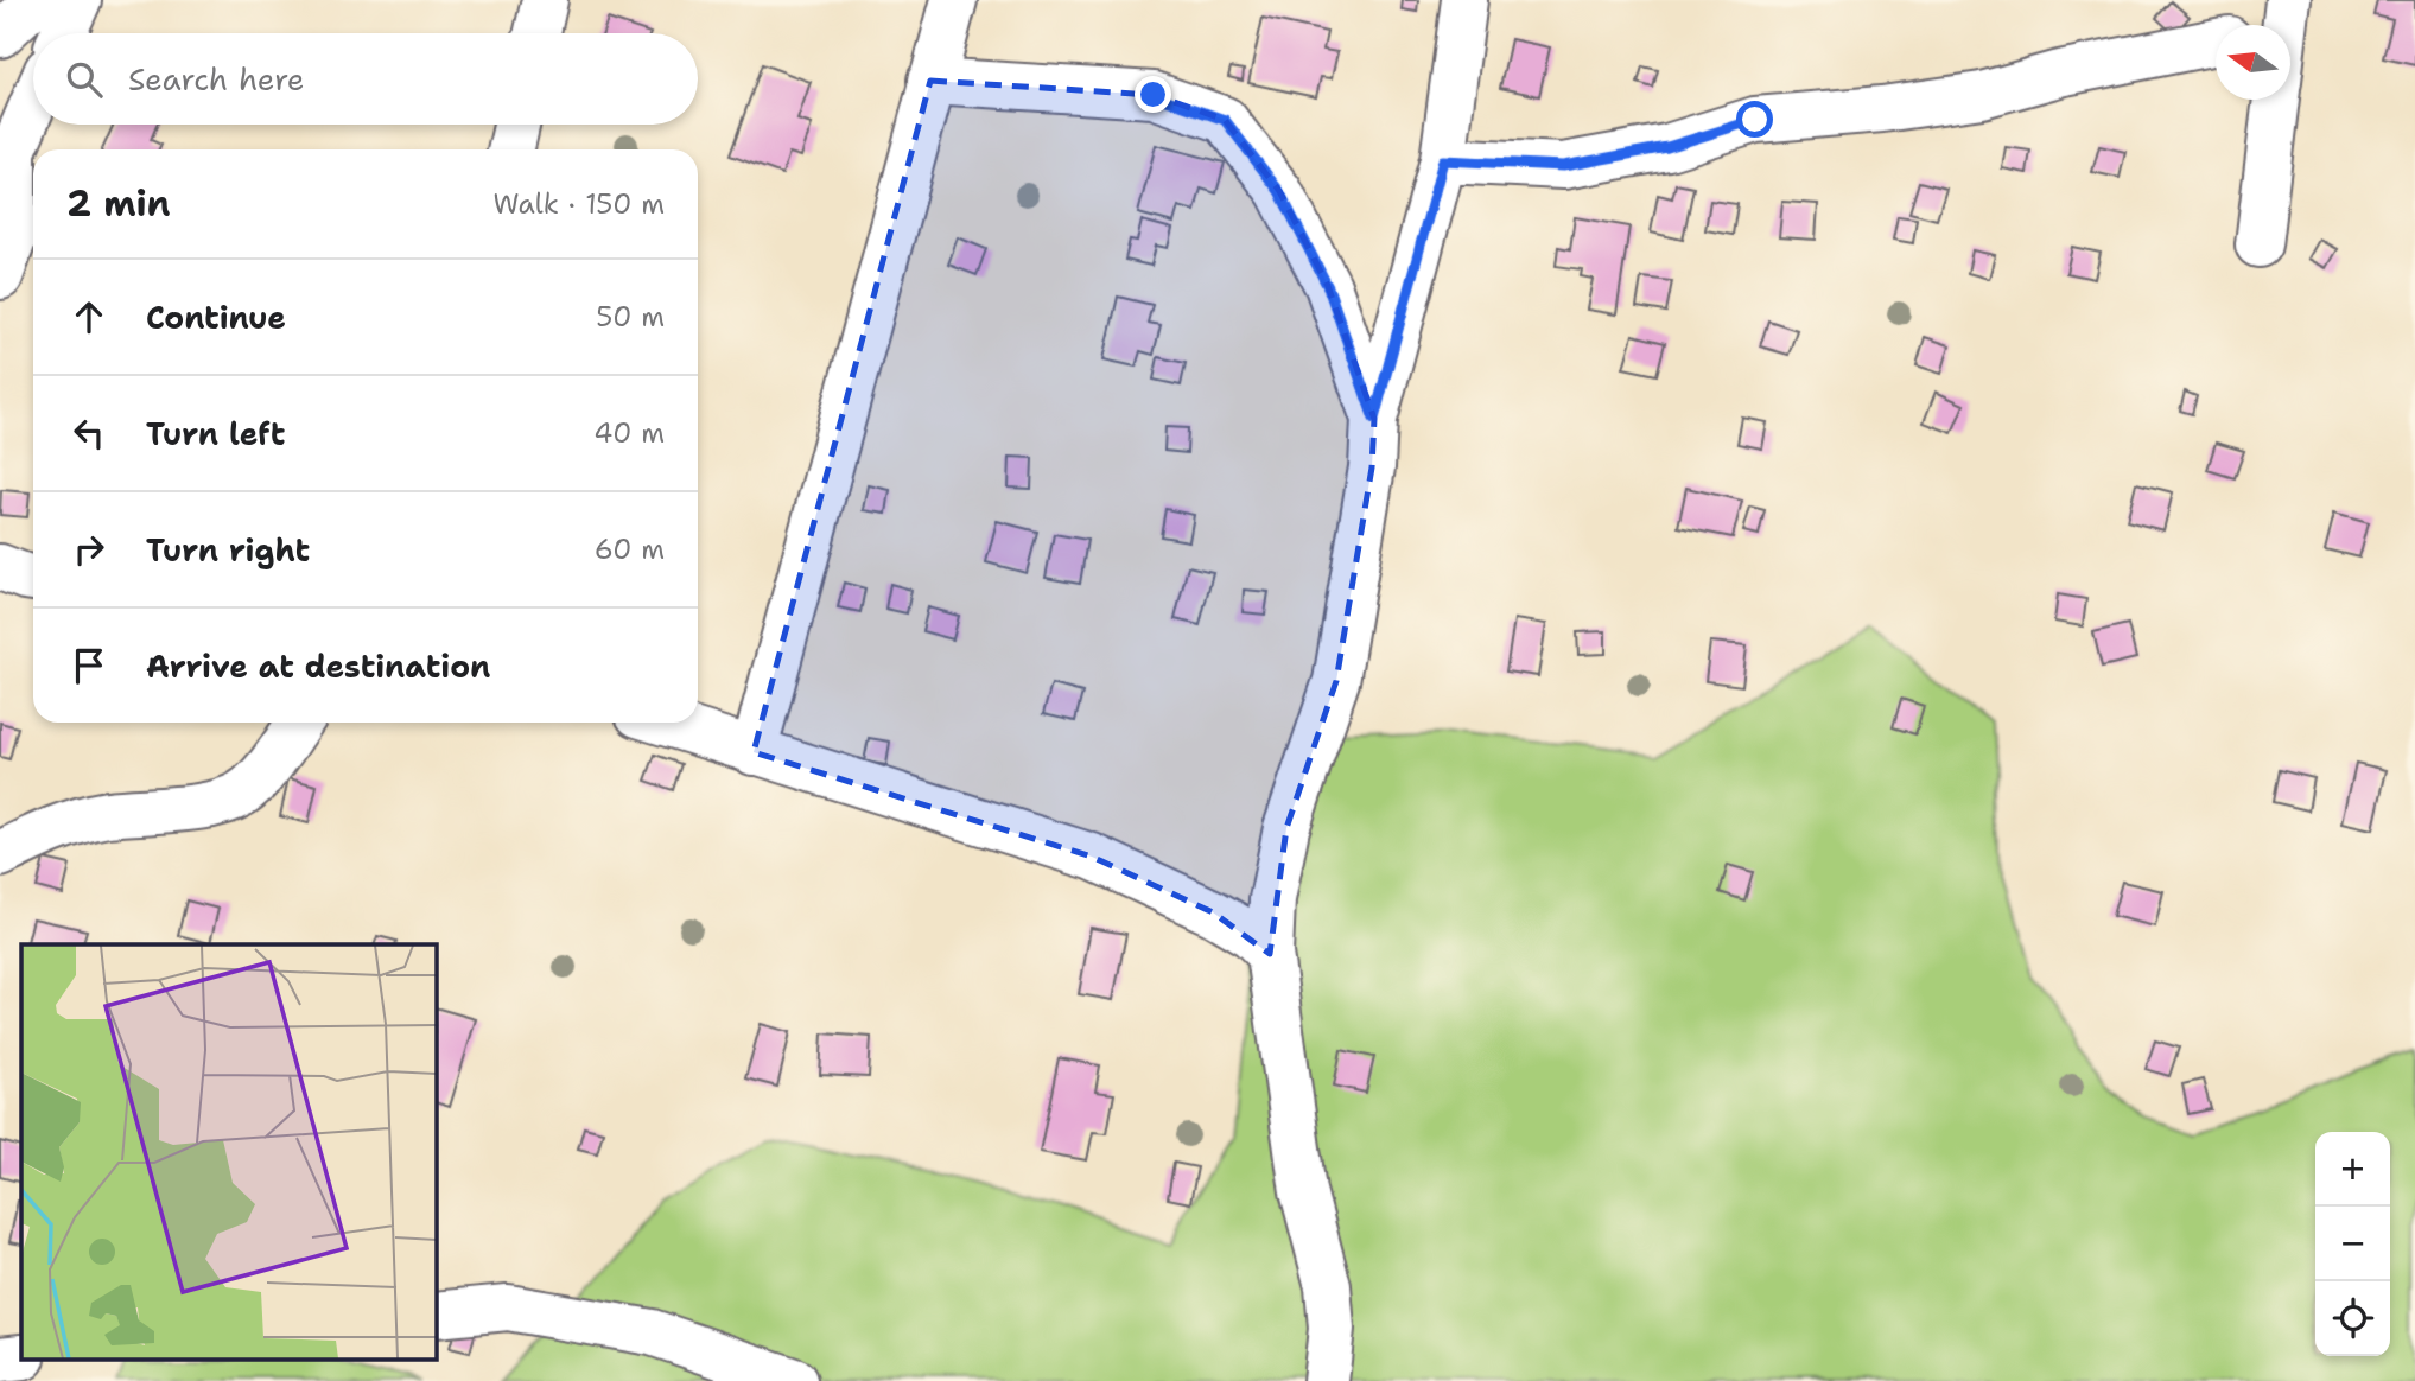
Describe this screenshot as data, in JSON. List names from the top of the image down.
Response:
{
  "north": "left",
  "page": {
    "search": "Search here",
    "heading": ["2 min", "Walk · 150 m"],
    "list": [
      ["Continue", "50 m"],
      ["Turn left", "40 m"],
      ["Turn right", "60 m"],
      "Arrive at destination"
    ],
    "map_buttons": ["+", "−"]
  }
}
